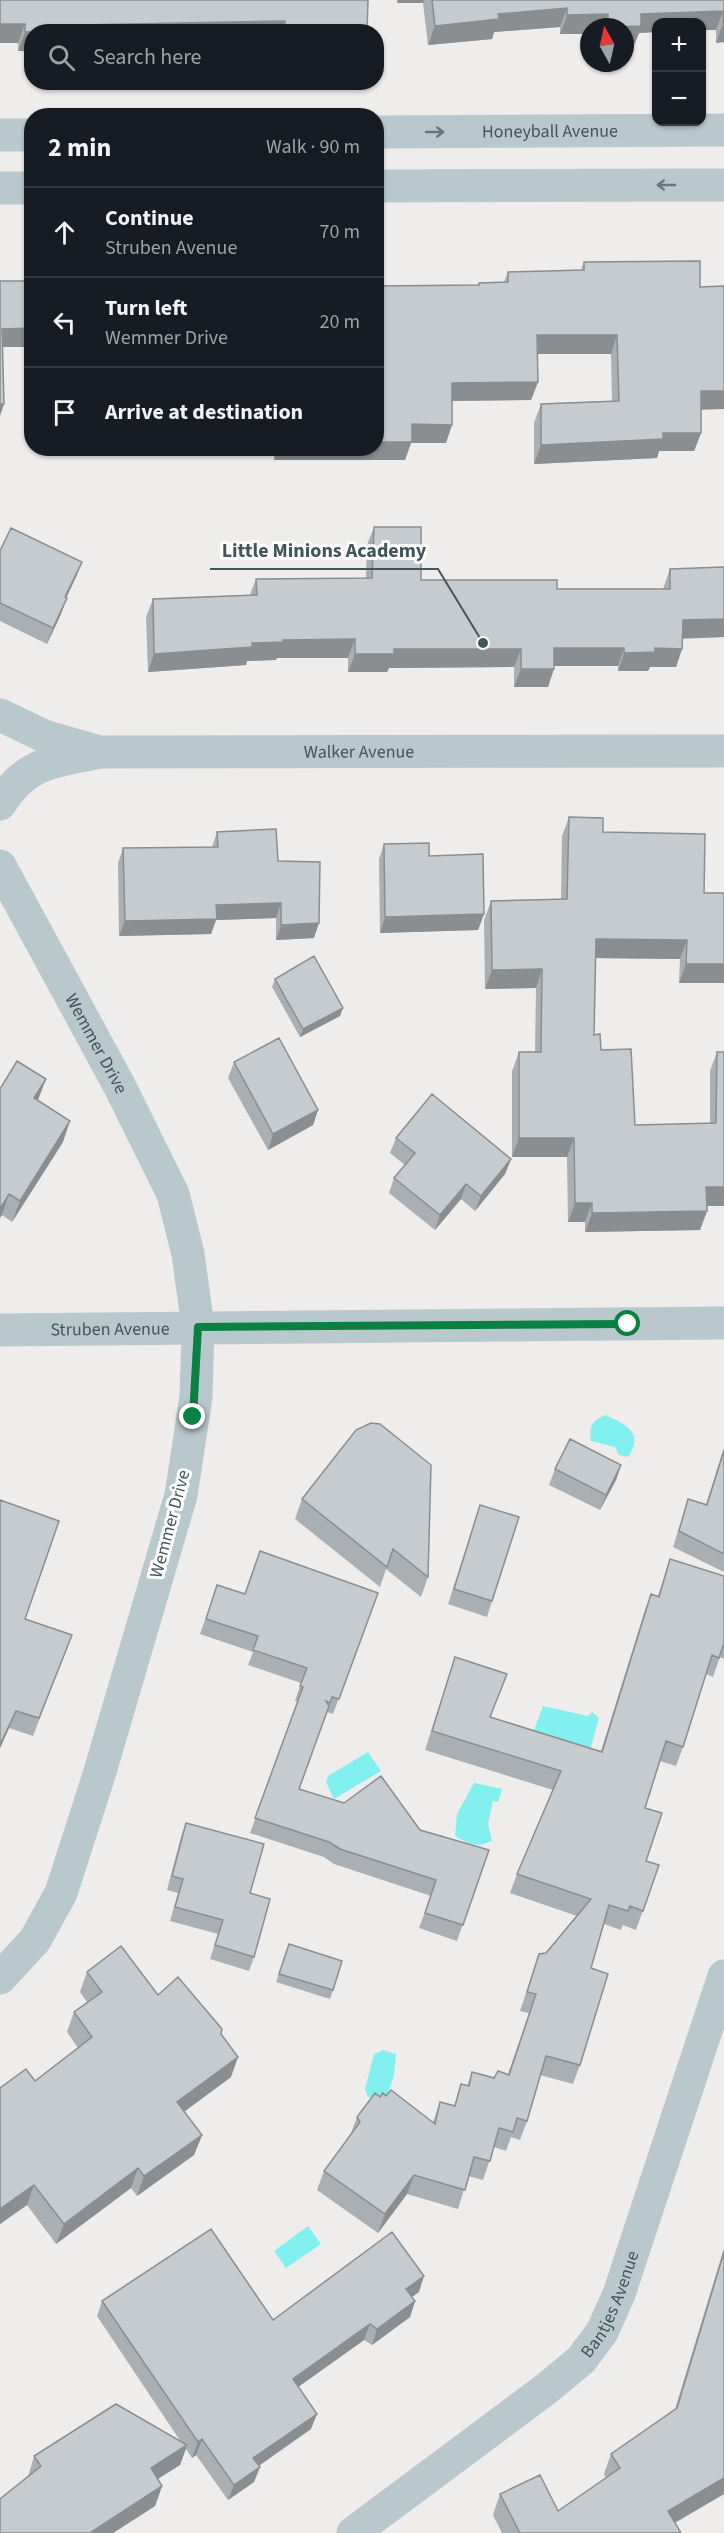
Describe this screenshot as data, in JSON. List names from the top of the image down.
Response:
{
  "streets": {
    "street": [
      "Honeyball Avenue",
      "Walker Avenue",
      "Wemmer Drive",
      "Struben Avenue",
      "Bantjes Avenue"
    ]
  },
  "crossings": [
    ["Wemmer Drive", "Struben Avenue"]
  ],
  "places": ["Little Minions Academy"],
  "north": "top",
  "page": {
    "map_buttons": ["+", "−"],
    "search": "Search here",
    "heading": ["2 min", "Walk · 90 m"],
    "list": [
      ["Continue", "Struben Avenue", "70 m"],
      ["Turn left", "Wemmer Drive", "20 m"],
      "Arrive at destination"
    ]
  }
}
